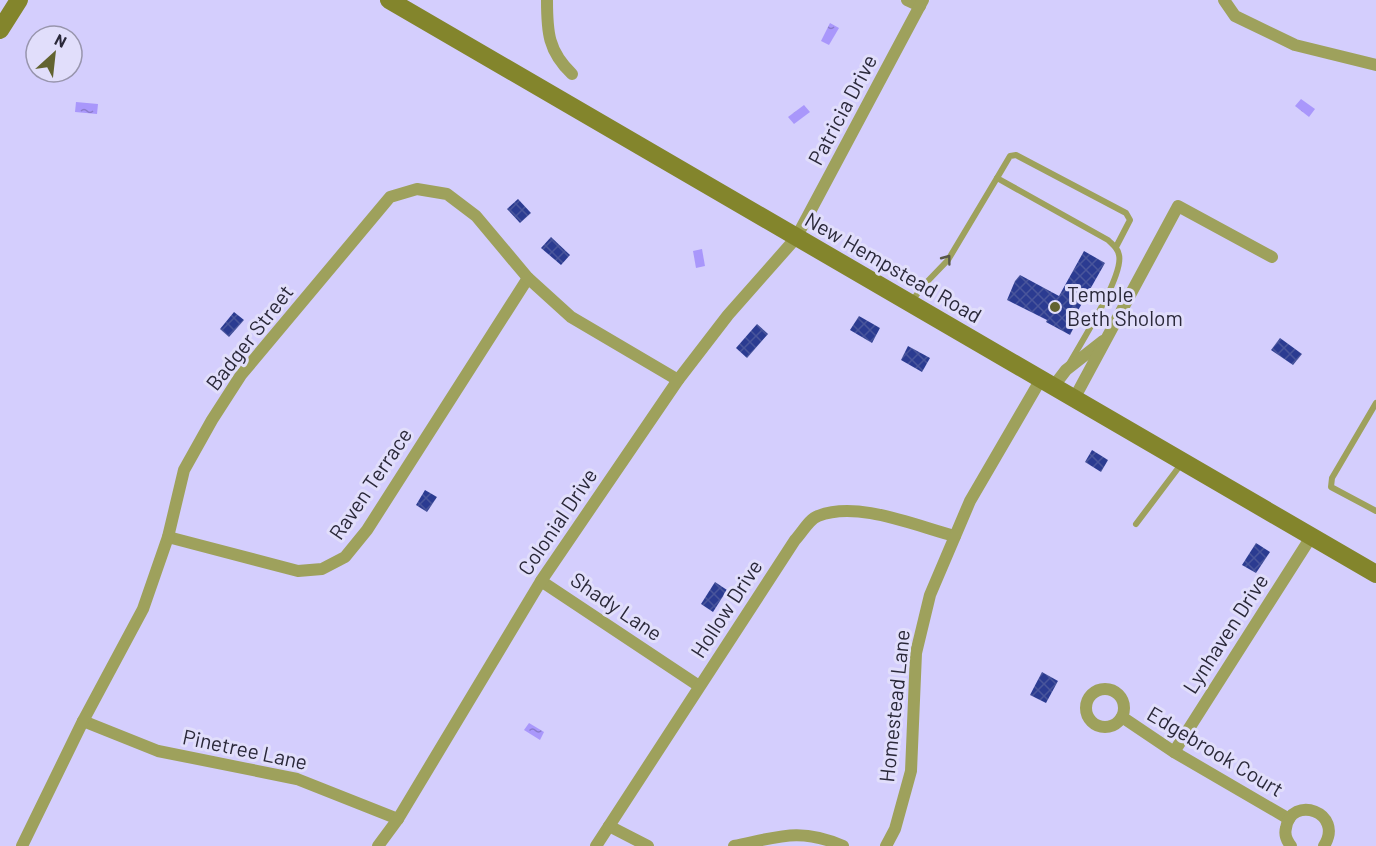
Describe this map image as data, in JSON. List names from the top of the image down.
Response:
{
  "streets": {
    "street": [
      "Patricia Drive",
      "New Hempstead Road",
      "Badger Street",
      "Raven Terrace",
      "Colonial Drive",
      "Shady Lane",
      "Hollow Drive",
      "Lynhaven Drive",
      "Homestead Lane",
      "Pinetree Lane",
      "Edgebrook Court"
    ]
  },
  "crossings": [
    ["Patricia Drive", "New Hempstead Road"],
    ["Patricia Drive", "Colonial Drive"],
    ["New Hempstead Road", "Colonial Drive"],
    ["New Hempstead Road", "Lynhaven Drive"],
    ["New Hempstead Road", "Homestead Lane"],
    ["Badger Street", "Raven Terrace"],
    ["Badger Street", "Colonial Drive"],
    ["Badger Street", "Pinetree Lane"],
    ["Colonial Drive", "Shady Lane"],
    ["Colonial Drive", "Pinetree Lane"],
    ["Shady Lane", "Hollow Drive"],
    ["Hollow Drive", "Homestead Lane"],
    ["Lynhaven Drive", "Edgebrook Court"]
  ],
  "places": ["Temple Beth Sholom"],
  "north": "top right"
}
